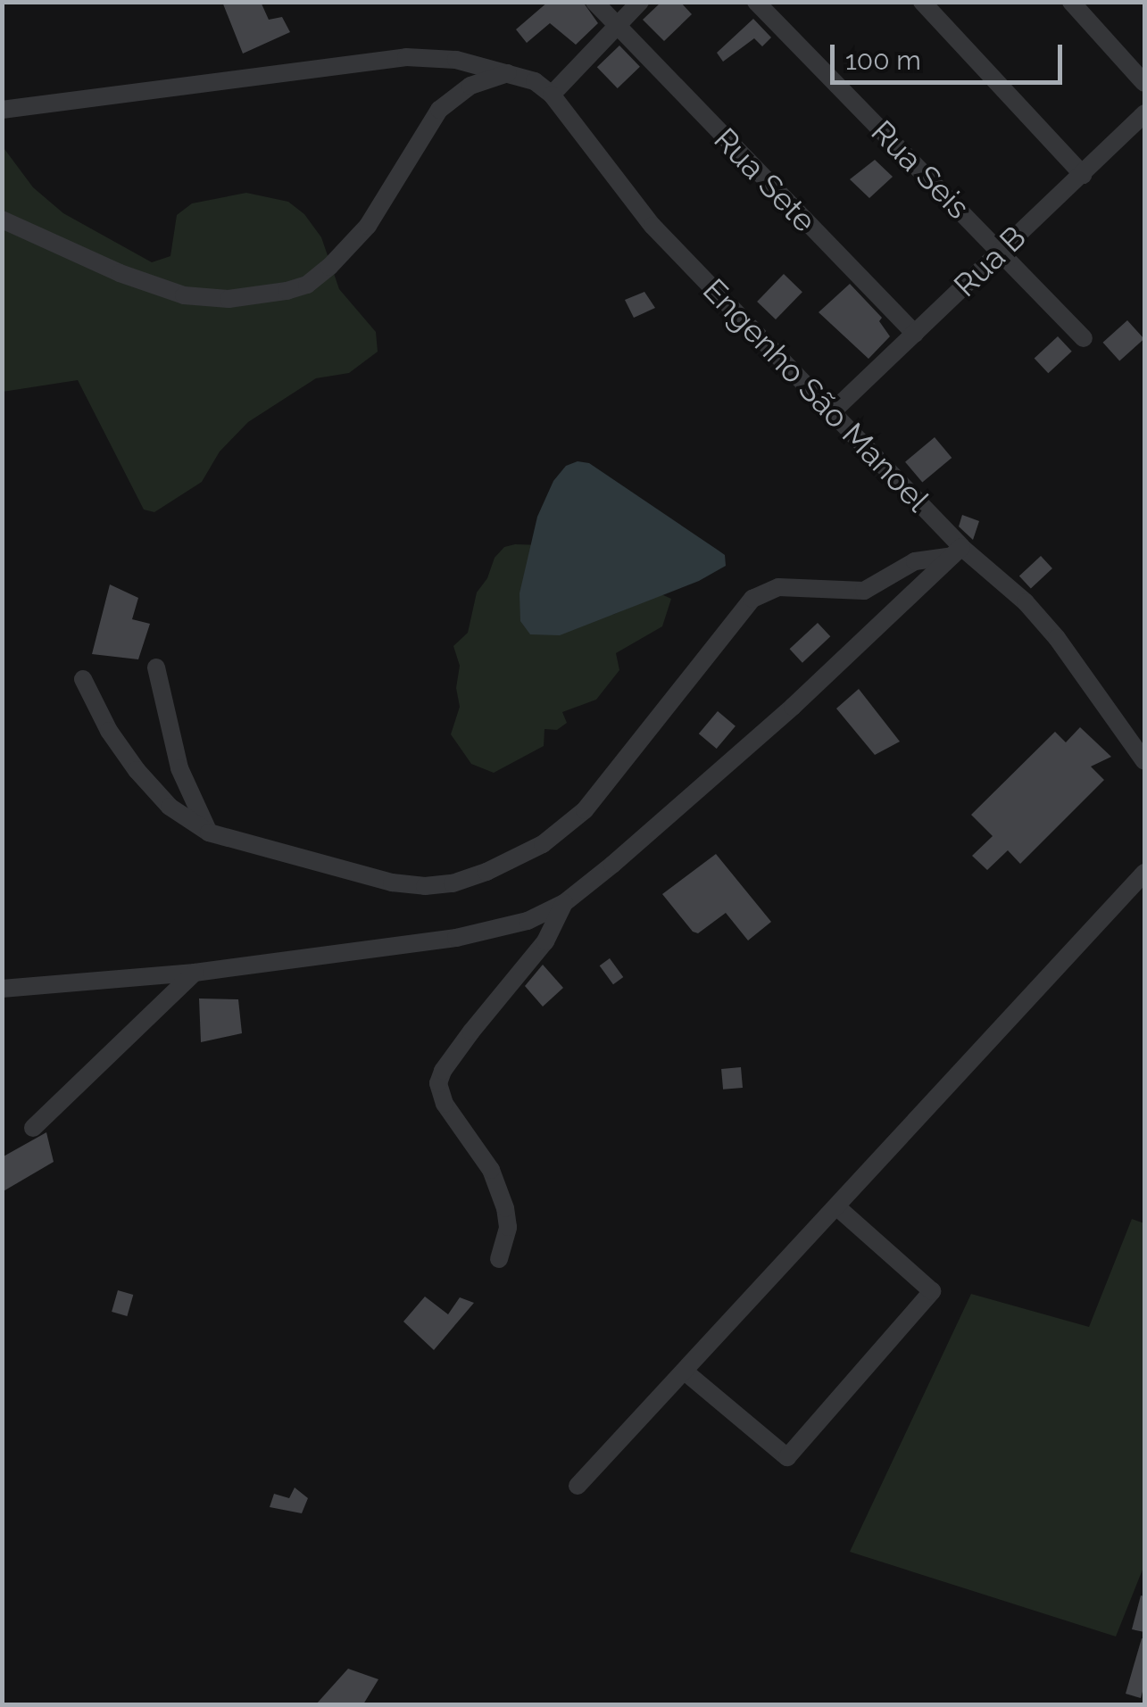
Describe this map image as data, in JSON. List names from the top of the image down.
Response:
{
  "streets": {
    "street": [
      "Rua Seis",
      "Rua Sete",
      "Rua B",
      "Engenho São Manoel"
    ]
  },
  "crossings": [
    ["Rua Seis", "Rua B"],
    ["Rua Sete", "Rua B"],
    ["Rua B", "Engenho São Manoel"]
  ],
  "scale_bar": "100 m"
}
